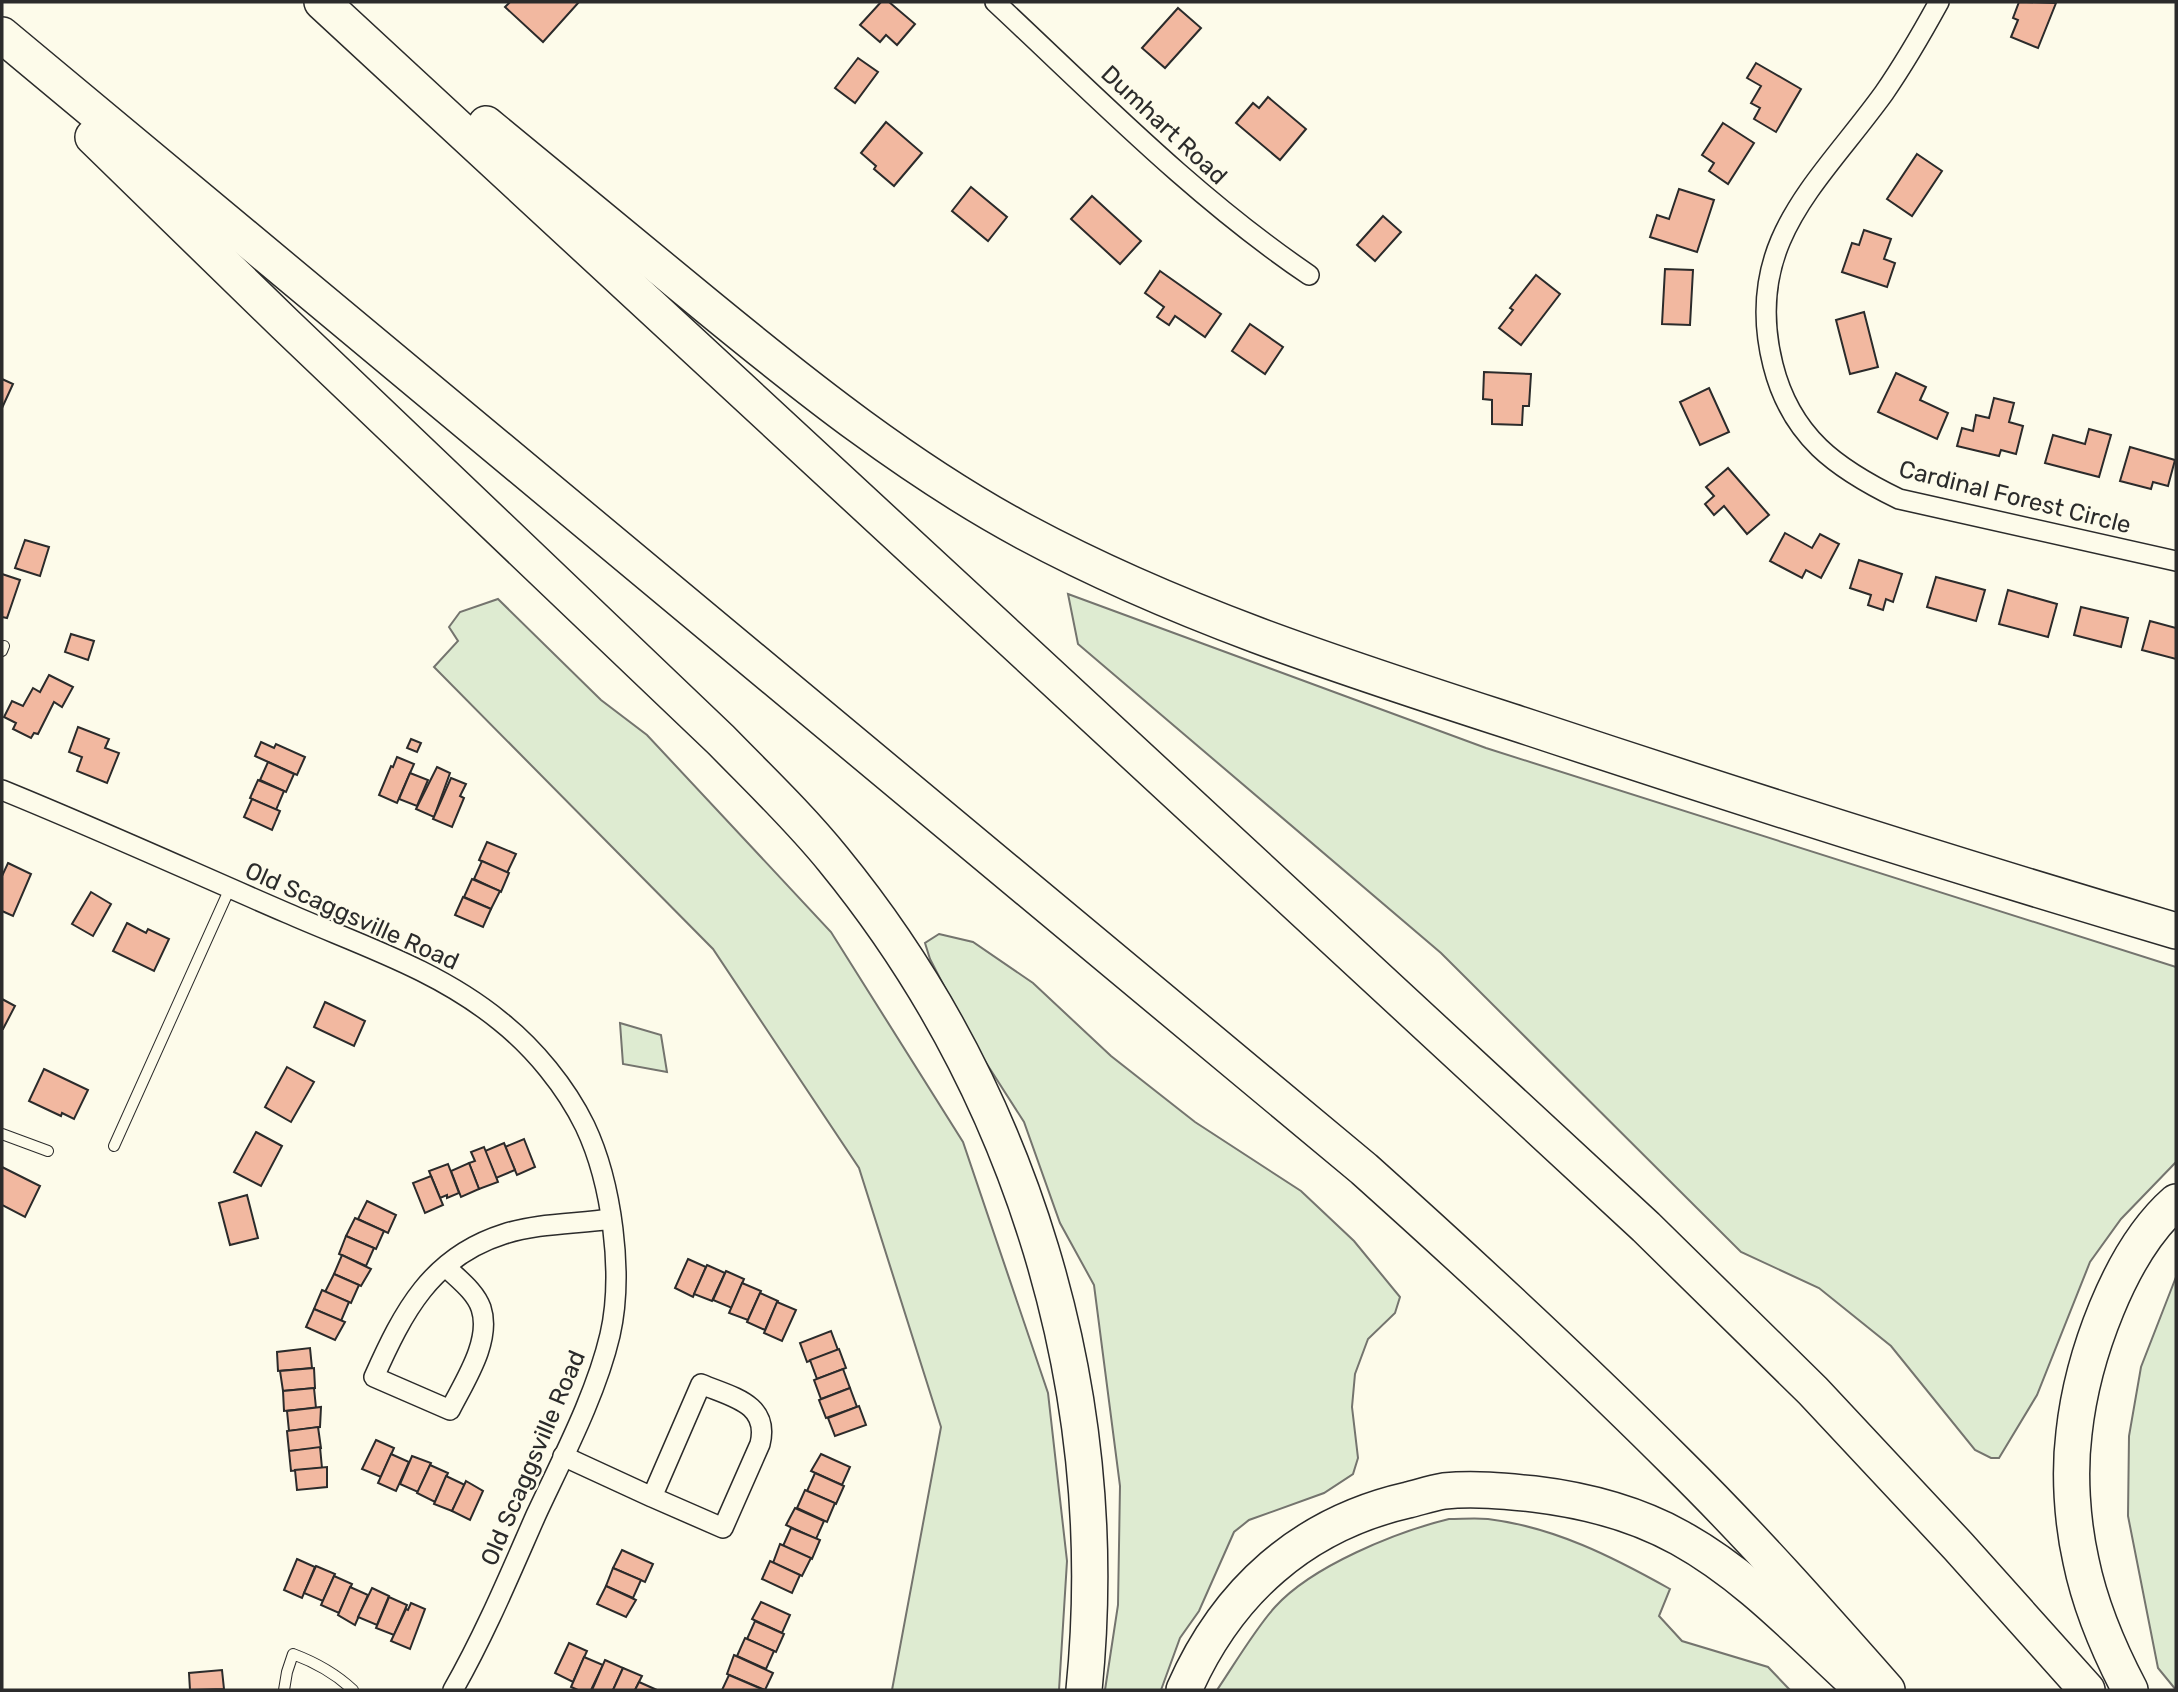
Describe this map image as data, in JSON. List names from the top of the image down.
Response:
{
  "streets": {
    "street": ["Dumhart Road", "Cardinal Forest Circle", "Old Scaggsville Road"]
  }
}
